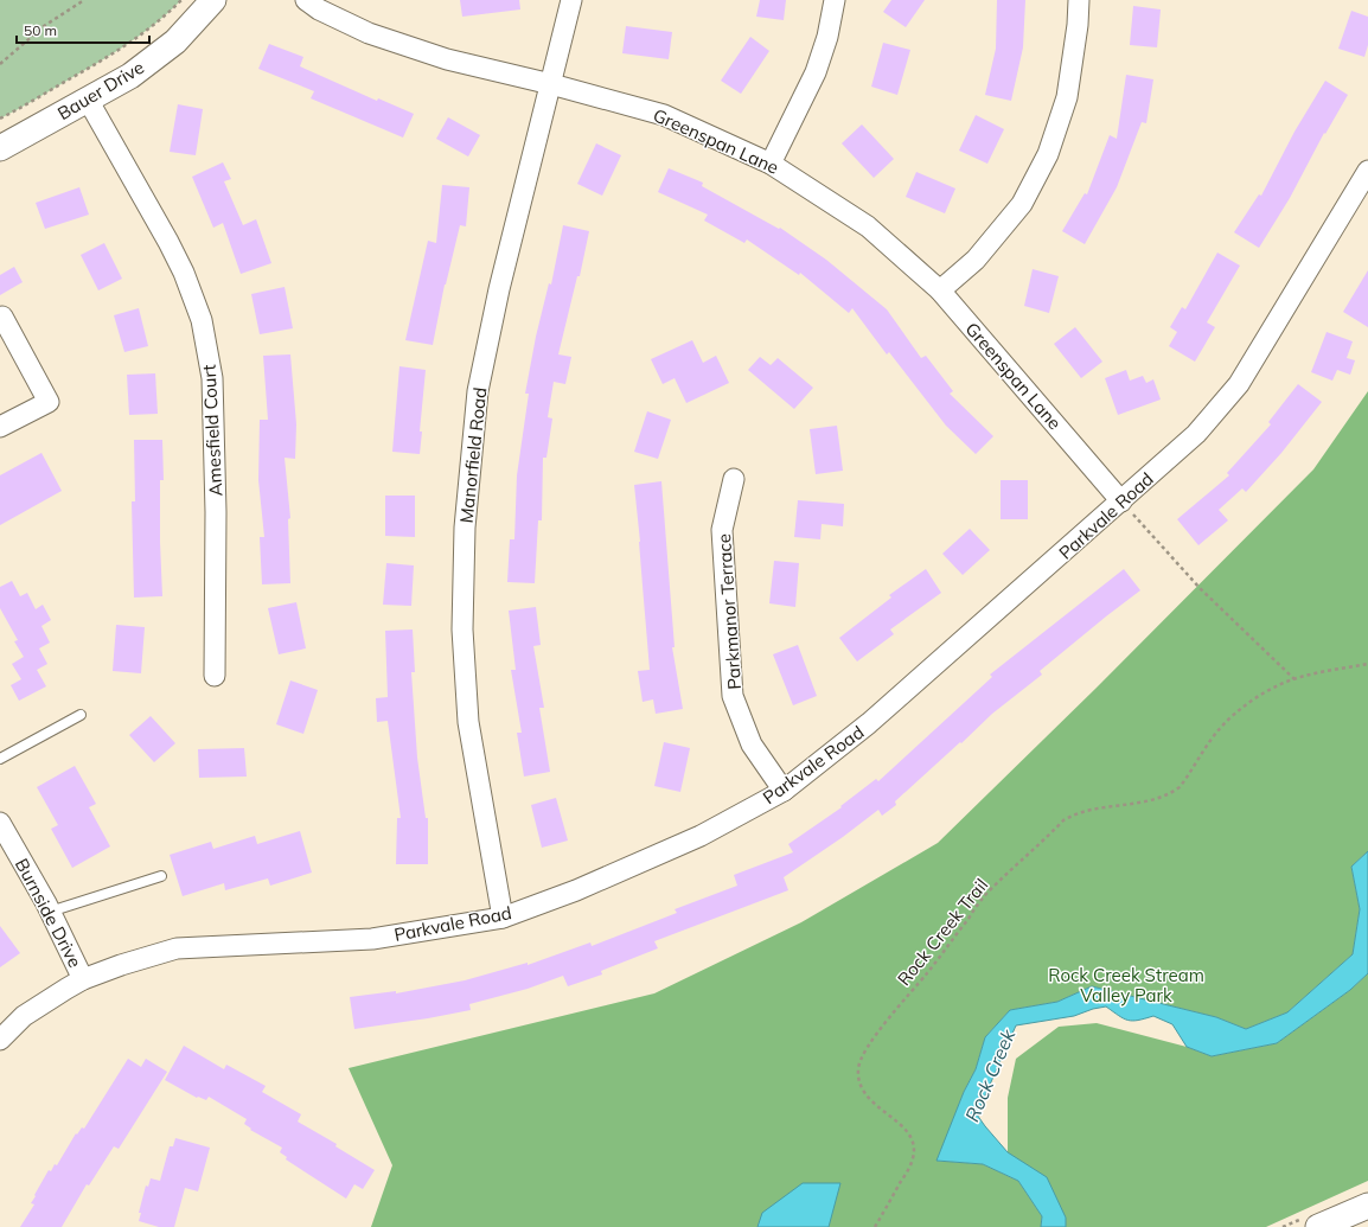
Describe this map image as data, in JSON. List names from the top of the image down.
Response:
{
  "streets": {
    "street": [
      "Bauer Drive",
      "Greenspan Lane",
      "Amesfield Court",
      "Manorfield Road",
      "Parkvale Road",
      "Parkmanor Terrace",
      "Burnside Drive"
    ],
    "path": ["Rock Creek Trail"]
  },
  "crossings": [
    ["Bauer Drive", "Amesfield Court"],
    ["Greenspan Lane", "Manorfield Road"],
    ["Greenspan Lane", "Parkvale Road"],
    ["Manorfield Road", "Parkvale Road"],
    ["Parkvale Road", "Parkmanor Terrace"],
    ["Parkvale Road", "Burnside Drive"]
  ],
  "water": ["Rock Creek"],
  "parks": ["Rock Creek Stream Valley Park"],
  "scale_bar": "50 m"
}
